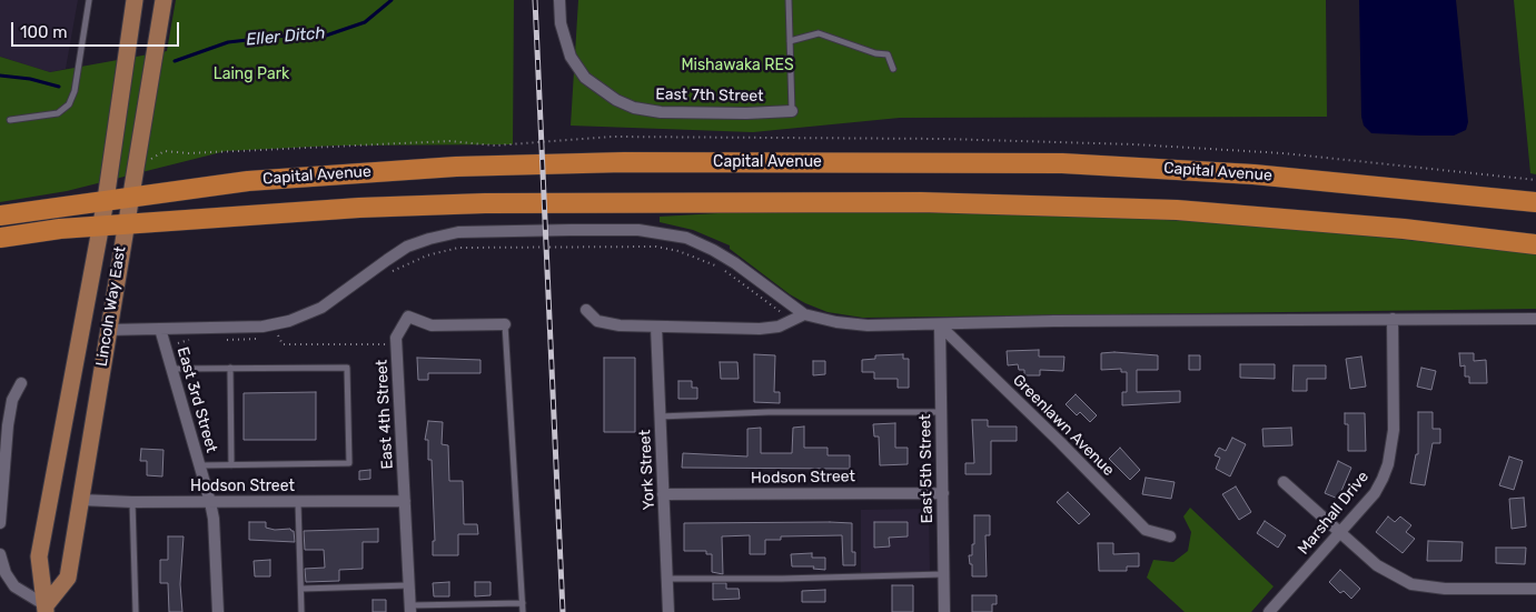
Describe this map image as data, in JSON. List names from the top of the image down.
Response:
{
  "streets": {
    "highway": ["Capital Avenue"],
    "main road": ["Lincoln Way East"],
    "street": [
      "East 7th Street",
      "East 3rd Street",
      "East 4th Street",
      "Greenlawn Avenue",
      "East 5th Street",
      "York Street",
      "Hodson Street",
      "Marshall Drive"
    ]
  },
  "crossings": [
    ["Capital Avenue", "Lincoln Way East"],
    ["Lincoln Way East", "Hodson Street"],
    ["East 3rd Street", "Hodson Street"],
    ["East 4th Street", "Hodson Street"],
    ["Greenlawn Avenue", "East 5th Street"],
    ["East 5th Street", "Hodson Street"],
    ["York Street", "Hodson Street"]
  ],
  "water": ["Eller Ditch"],
  "parks": ["Mishawaka RES", "Laing Park"],
  "scale_bar": "100 m"
}
